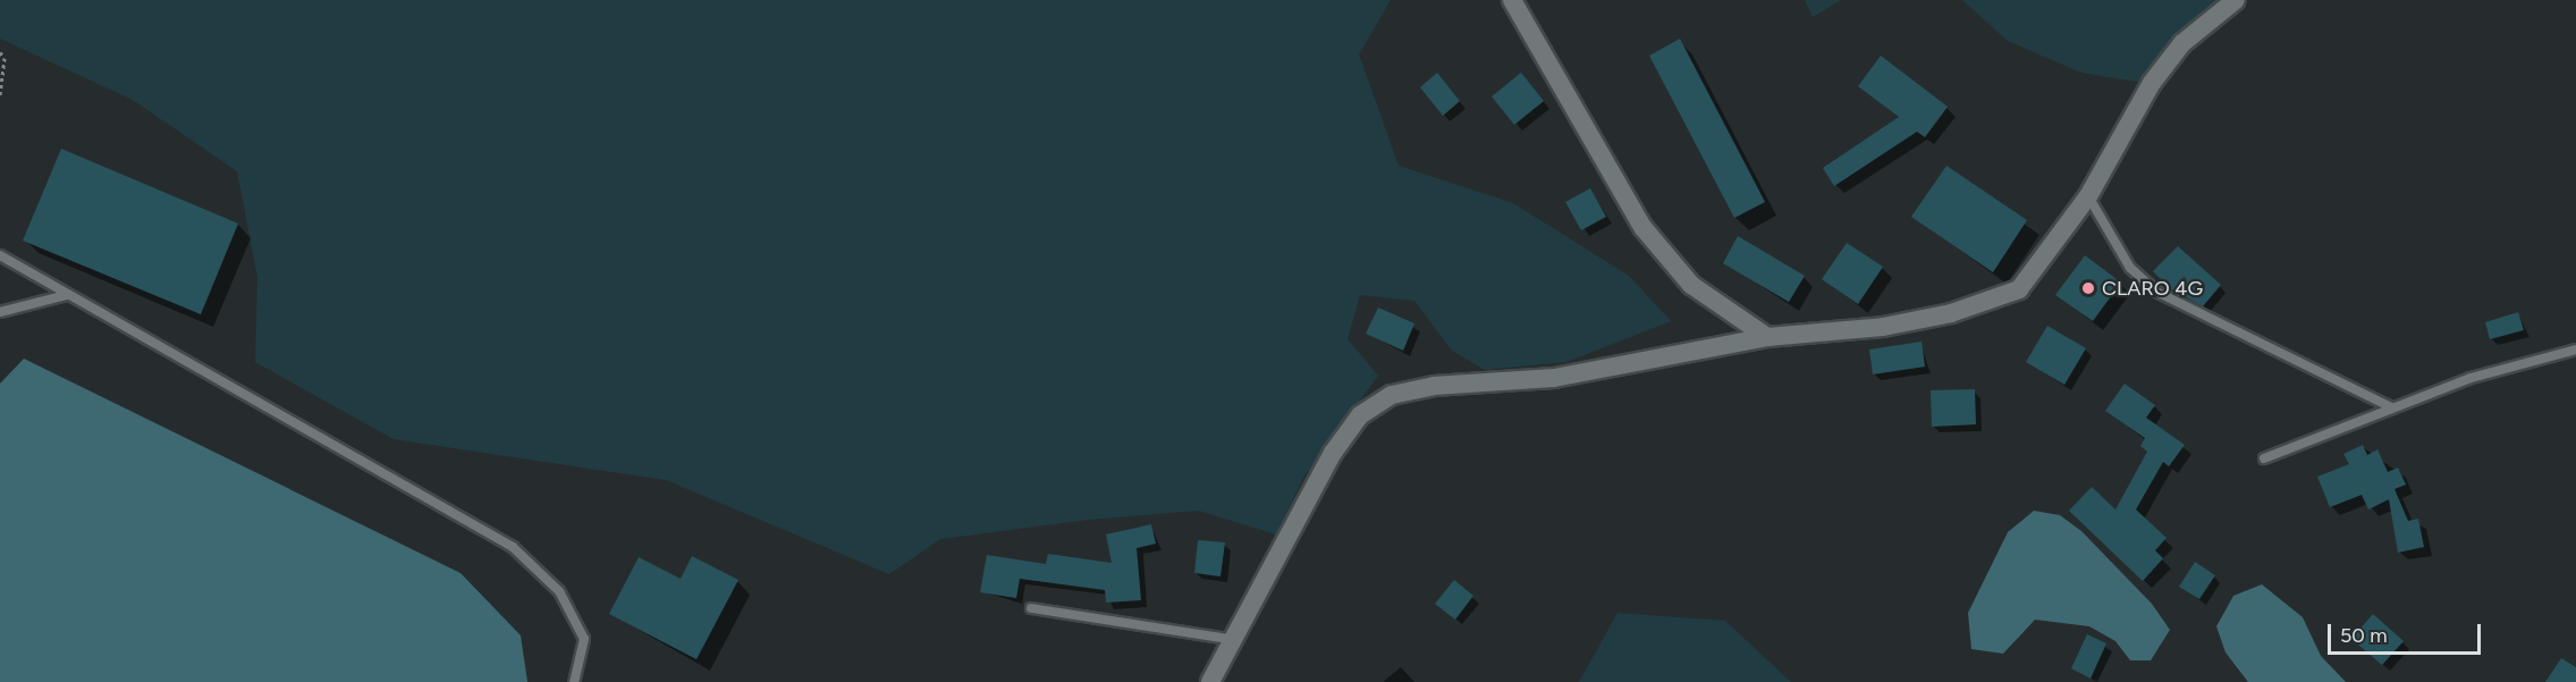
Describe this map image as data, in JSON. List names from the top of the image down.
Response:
{
  "places": ["CLARO 4G"],
  "scale_bar": "50 m"
}
